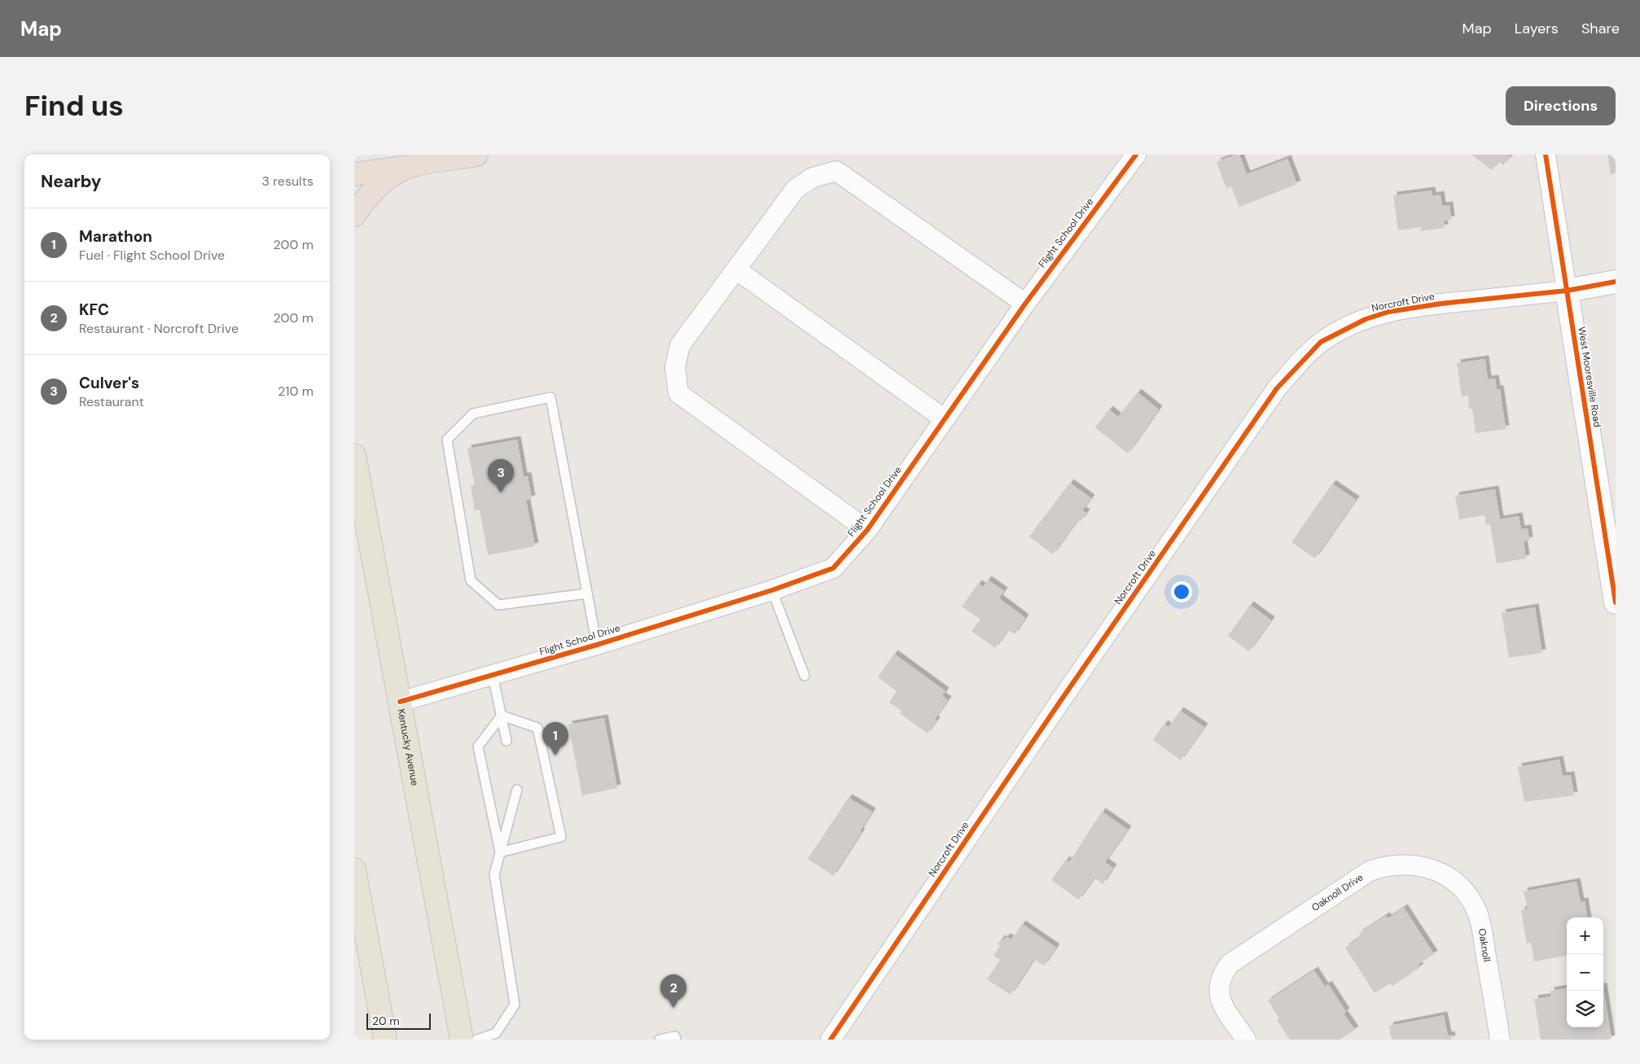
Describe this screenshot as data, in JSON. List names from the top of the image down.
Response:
{
  "streets": {
    "main road": ["Kentucky Avenue"],
    "street": [
      "Flight School Drive",
      "Norcroft Drive",
      "West Mooresville Road",
      "Oaknoll Drive",
      "Oaknoll"
    ]
  },
  "crossings": [
    ["Flight School Drive", "Kentucky Avenue"],
    ["Norcroft Drive", "West Mooresville Road"],
    ["Oaknoll Drive", "Oaknoll"]
  ],
  "scale_bar": "20 m",
  "page": {
    "header": "Map",
    "nav": ["Map", "Layers", "Share"],
    "buttons": "Directions",
    "title": "Find us",
    "heading": ["Nearby", "3 results"],
    "list": [
      {
        "mark": "1",
        "name": "Marathon",
        "note": "Fuel · Flight School Drive",
        "value": "200 m"
      },
      {
        "mark": "2",
        "name": "KFC",
        "note": "Restaurant · Norcroft Drive",
        "value": "200 m"
      },
      {
        "mark": "3",
        "name": "Culver's",
        "note": "Restaurant",
        "value": "210 m"
      }
    ],
    "pins": ["3", "1", "2"],
    "map_buttons": ["+", "−"],
    "scale": "20 m"
  }
}
